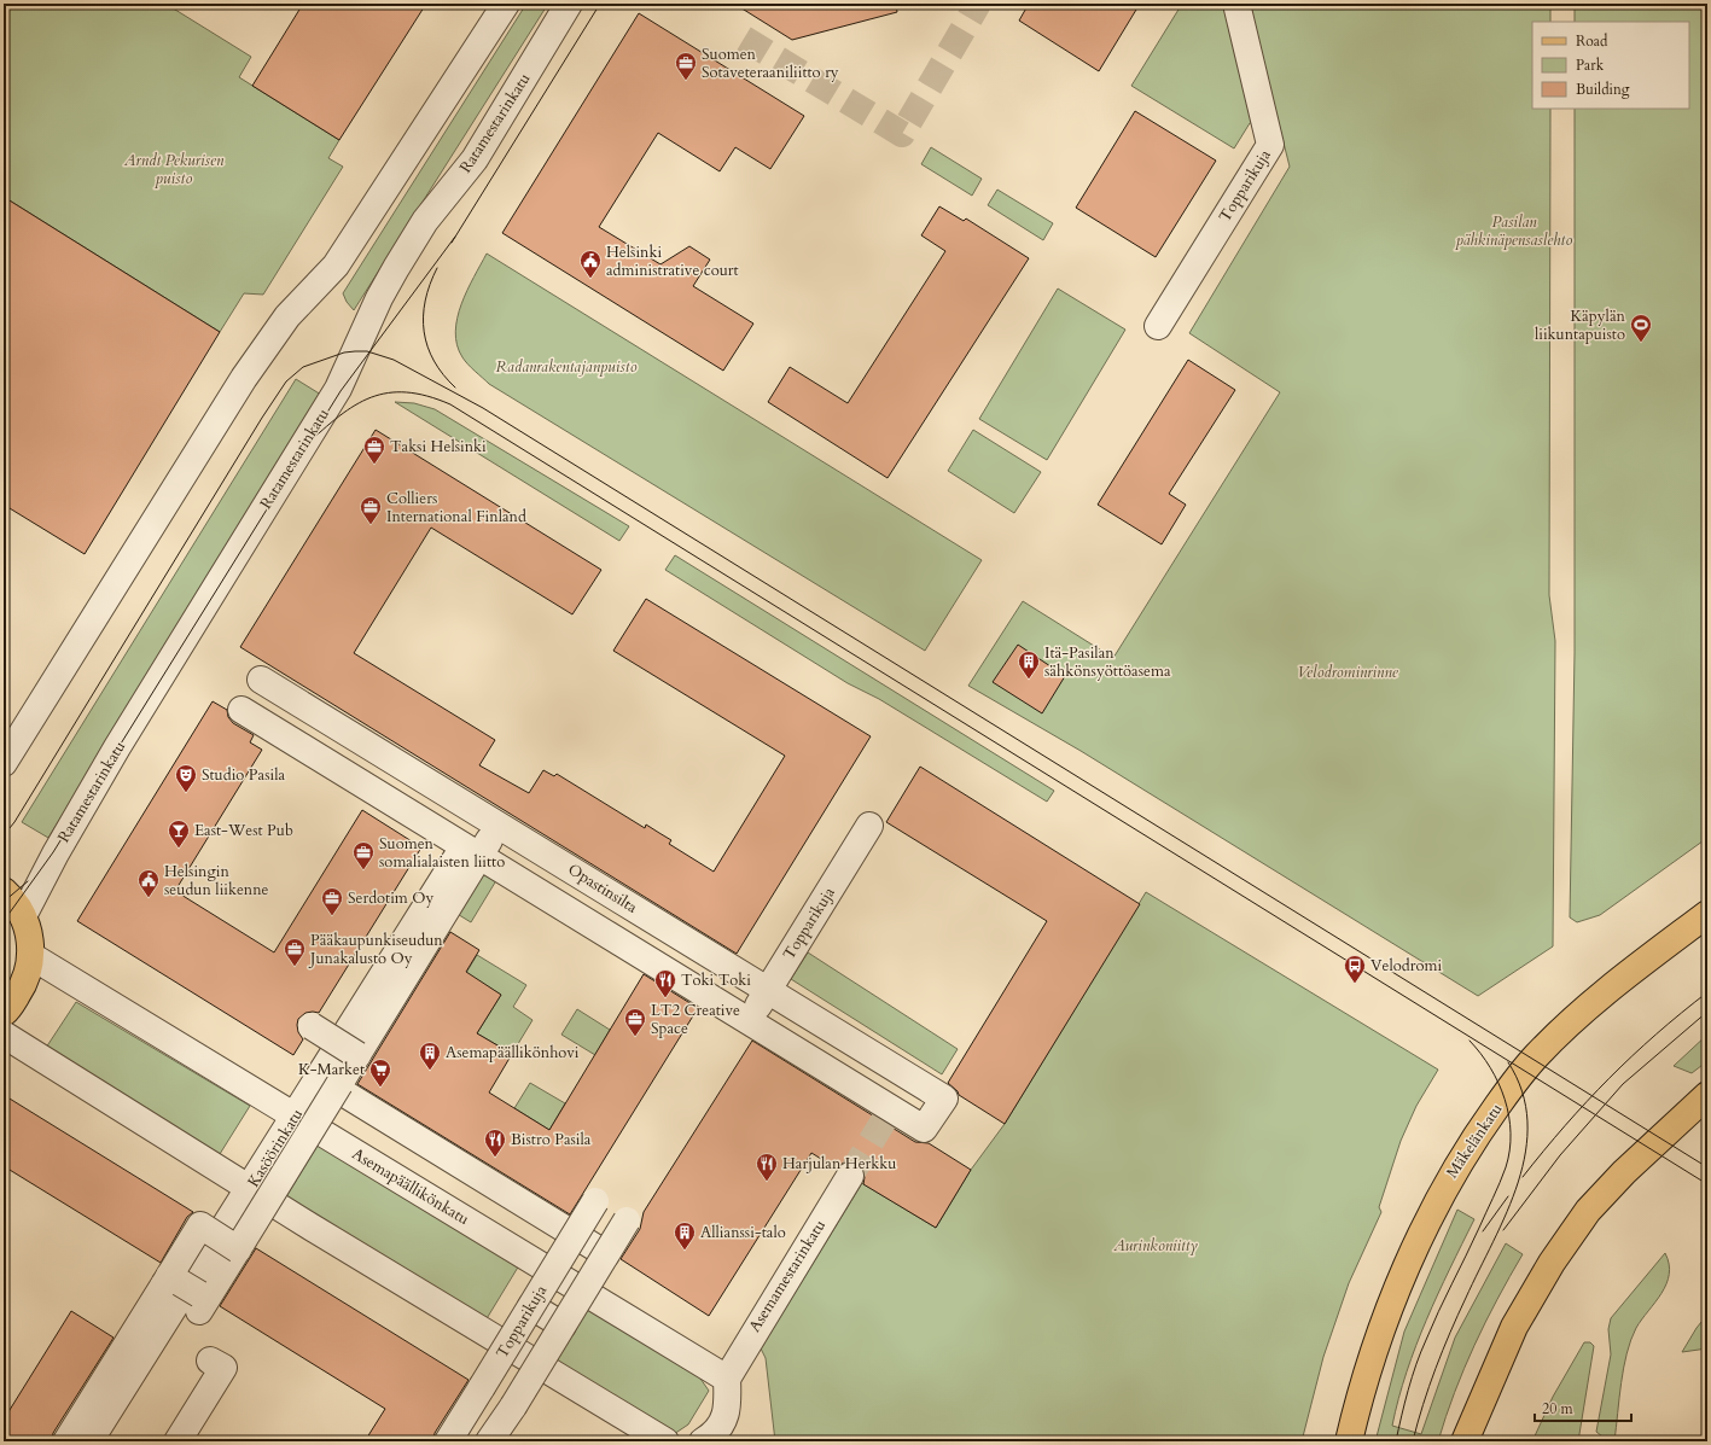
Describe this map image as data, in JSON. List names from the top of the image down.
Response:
{
  "streets": {
    "main road": ["Mäkelänkatu"],
    "street": [
      "Ratamestarinkatu",
      "Topparikuja",
      "Opastinsilta",
      "Kasöörinkatu",
      "Asemapäällikönkatu",
      "Asemamestarinkatu"
    ]
  },
  "crossings": [
    ["Topparikuja", "Opastinsilta"],
    ["Opastinsilta", "Kasöörinkatu"],
    ["Kasöörinkatu", "Asemapäällikönkatu"],
    ["Asemapäällikönkatu", "Asemamestarinkatu"]
  ],
  "parks": [
    "Arndt Pekurisen puisto",
    "Pasilan pähkinäpensaslehto",
    "Radanrakentajanpuisto",
    "Velodrominrinne",
    "Aurinkoniitty"
  ],
  "places": {
    "office": [
      "Suomen Sotaveteraaniliitto ry",
      "Taksi Helsinki",
      "Colliers International Finland",
      "Suomen somalialaisten liitto",
      "Serdotim Oy",
      "Pääkaupunkiseudun Junakalusto Oy",
      "LT2 Creative Space"
    ],
    "public building": ["Helsinki administrative court", "Helsingin seudun liikenne"],
    "sports": ["Käpylän liikuntapuisto"],
    "building": ["Itä-Pasilan sähkönsyöttöasema", "Asemapäällikönhovi", "Allianssi-talo"],
    "theatre": ["Studio Pasila"],
    "bar": ["East-West Pub"],
    "bus stop": ["Velodromi"],
    "restaurant": ["Toki Toki", "Bistro Pasila", "Harjulan Herkku"],
    "supermarket": ["K-Market"]
  },
  "legend": ["Road", "Park", "Building"],
  "scale_bar": "20 m"
}
